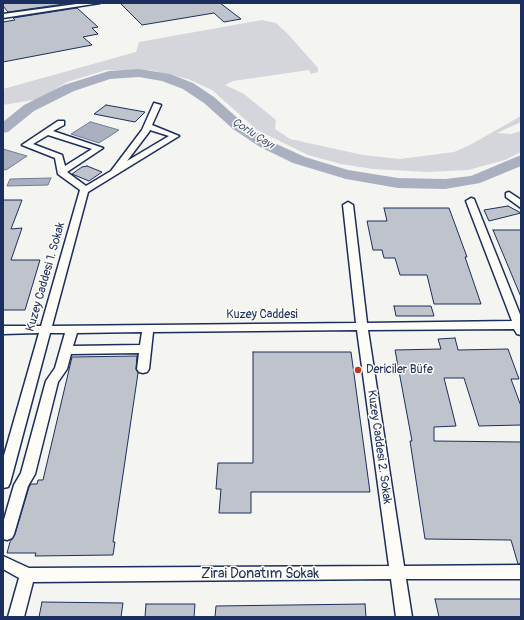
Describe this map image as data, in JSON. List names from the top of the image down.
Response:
{
  "streets": {
    "street": [
      "Kuzey Caddesi 1. Sokak",
      "Kuzey Caddesi",
      "Kuzey Caddesi 2. Sokak",
      "Zirai Donatım Sokak"
    ]
  },
  "crossings": [
    ["Kuzey Caddesi 1. Sokak", "Kuzey Caddesi"],
    ["Kuzey Caddesi", "Kuzey Caddesi 2. Sokak"],
    ["Kuzey Caddesi 2. Sokak", "Zirai Donatım Sokak"]
  ],
  "water": ["Çorlu Çayı"],
  "places": ["Dericiler Büfe"]
}
